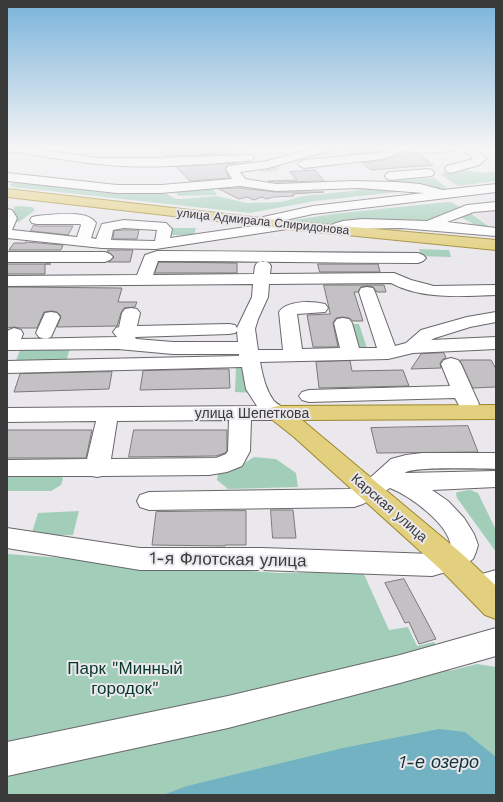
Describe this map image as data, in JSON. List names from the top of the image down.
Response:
{
  "streets": {
    "main road": ["улица Адмирала Спиридонова", "улица Шепеткова", "Карская улица"],
    "street": ["1-я Флотская улица"]
  },
  "crossings": [
    ["улица Шепеткова", "Карская улица"],
    ["Карская улица", "1-я Флотская улица"]
  ],
  "water": ["1-е озеро"],
  "parks": ["Парк \"Минный городок\""]
}
